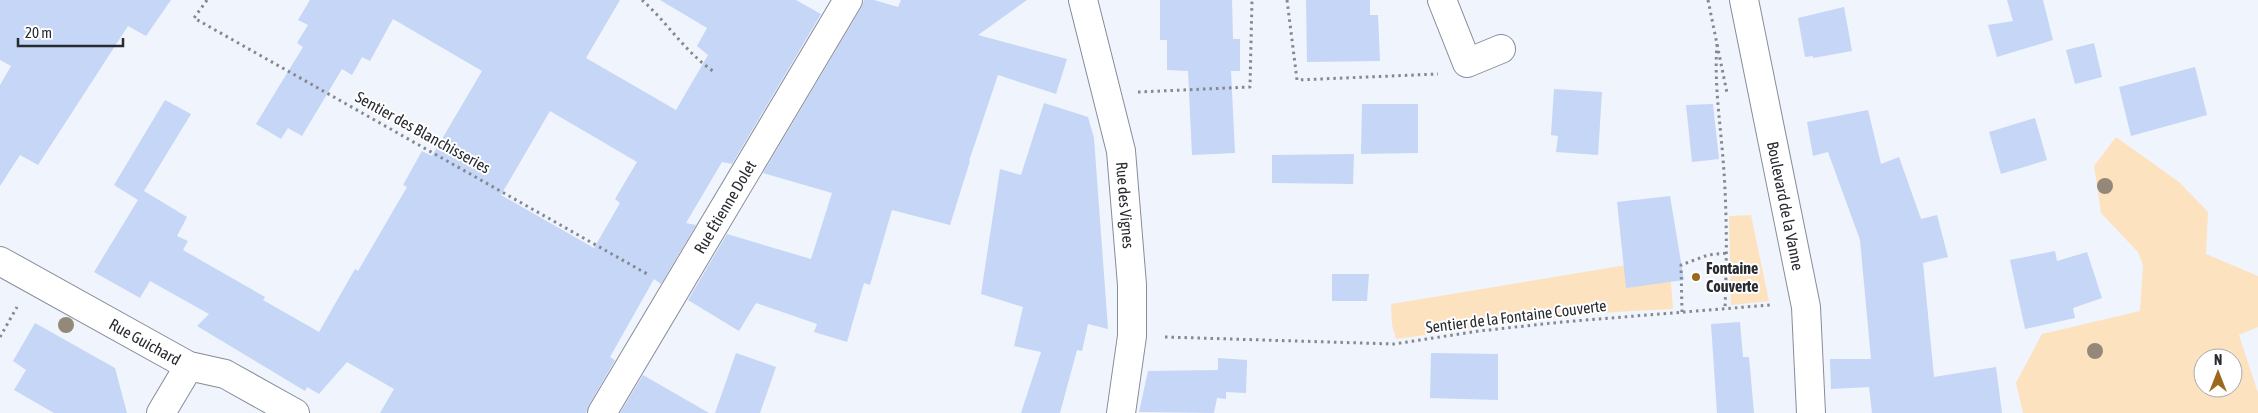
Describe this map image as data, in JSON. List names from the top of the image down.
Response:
{
  "streets": {
    "street": [
      "Rue des Vignes",
      "Rue Étienne Dolet",
      "Boulevard de la Vanne",
      "Rue Guichard"
    ],
    "path": ["Sentier des Blanchisseries", "Sentier de la Fontaine Couverte"]
  },
  "places": ["Fontaine Couverte"],
  "scale_bar": "20 m",
  "north": "top"
}
